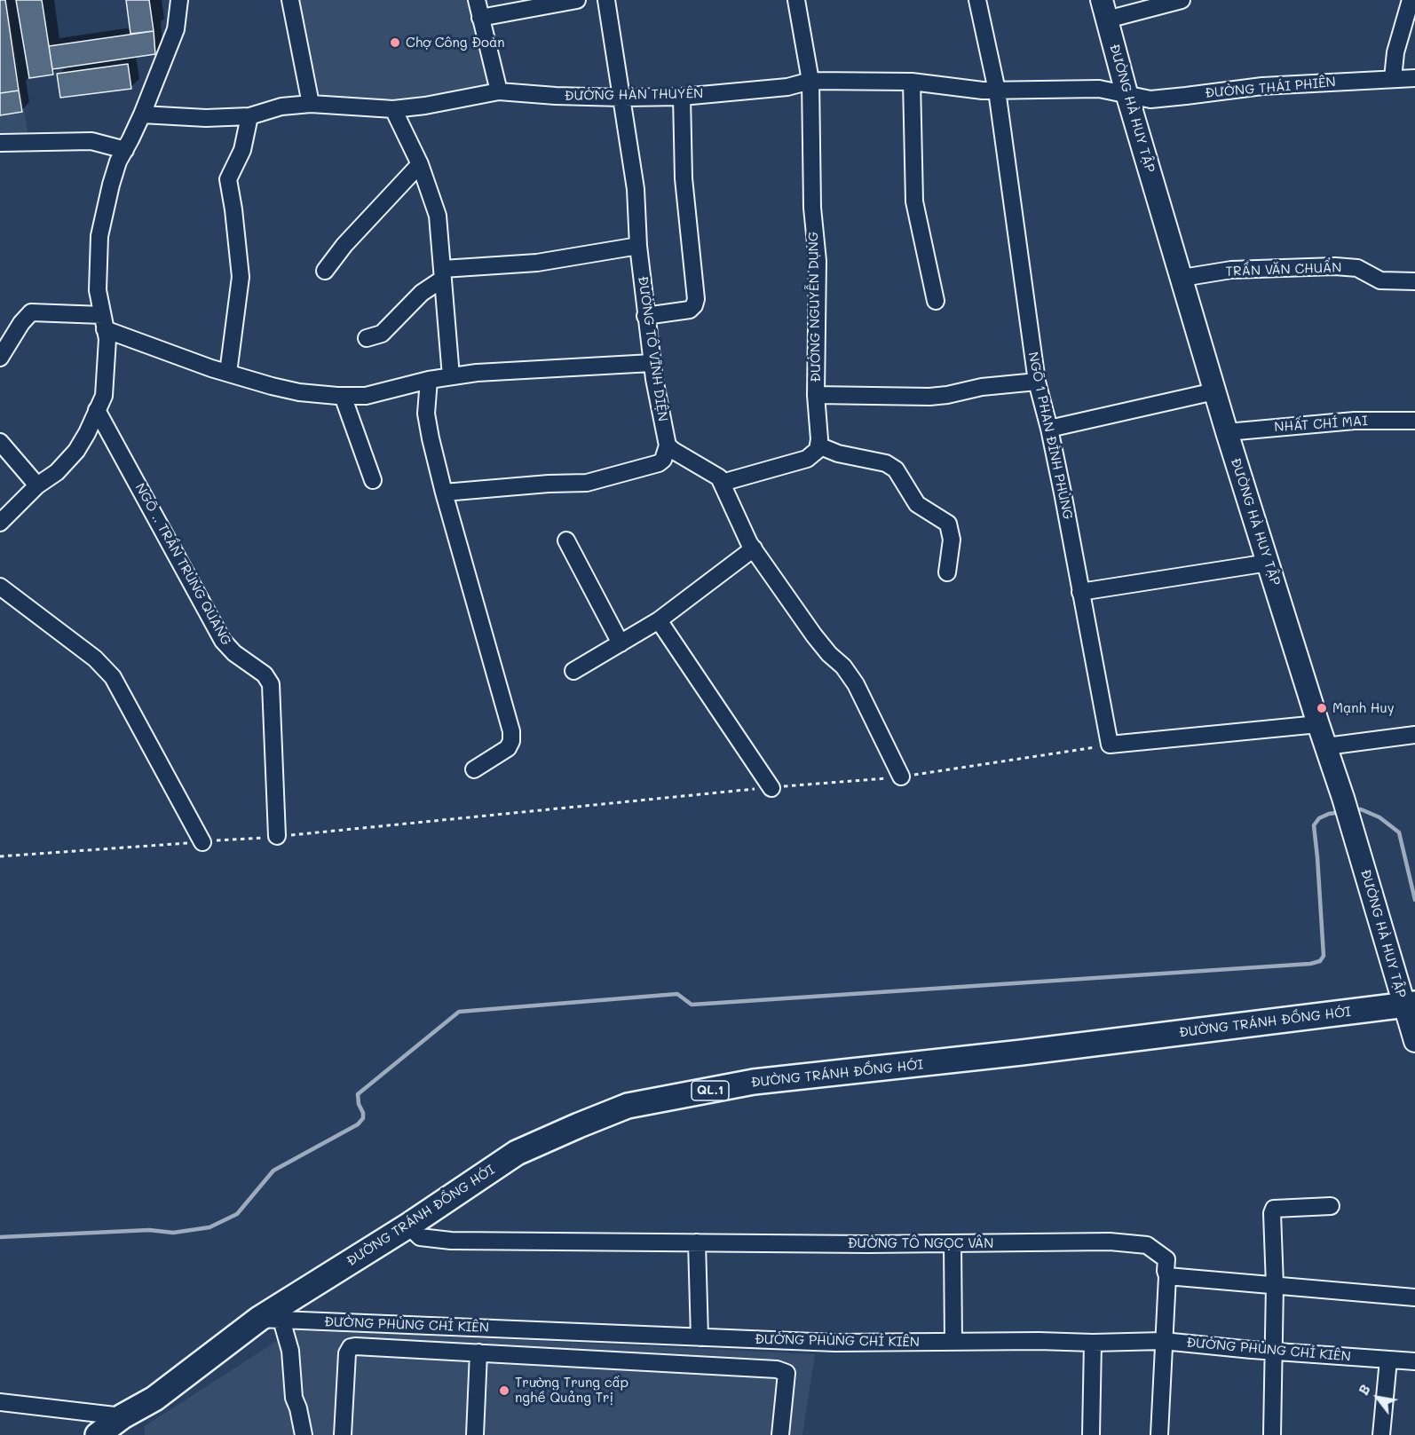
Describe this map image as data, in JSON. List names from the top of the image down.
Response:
{
  "streets": {
    "highway": ["ĐƯỜNG TRÁNH ĐỒNG HỚI", "QL.1"],
    "main road": ["ĐƯỜNG HÀ HUY TẬP"],
    "street": [
      "ĐƯỜNG THÁI PHIÊN",
      "ĐƯỜNG HÀN THUYÊN",
      "TRẦN VĂN CHUẨN",
      "ĐƯỜNG NGUYỄN DỤNG",
      "ĐƯỜNG TÔ VĨNH DIỆN",
      "NHẤT CHÍ MAI",
      "NGÕ 1 PHAN ĐÌNH PHÙNG",
      "NGÕ .. TRẦN TRÙNG QUANG",
      "ĐƯỜNG TÔ NGỌC VÂN",
      "ĐƯỜNG PHÙNG CHÍ KIÊN"
    ]
  },
  "crossings": [
    ["ĐƯỜNG THÁI PHIÊN", "ĐƯỜNG HÀN THUYÊN"],
    ["ĐƯỜNG THÁI PHIÊN", "ĐƯỜNG HÀ HUY TẬP"],
    ["ĐƯỜNG HÀN THUYÊN", "ĐƯỜNG HÀ HUY TẬP"],
    ["ĐƯỜNG HÀN THUYÊN", "ĐƯỜNG NGUYỄN DỤNG"],
    ["ĐƯỜNG HÀN THUYÊN", "ĐƯỜNG TÔ VĨNH DIỆN"],
    ["ĐƯỜNG HÀN THUYÊN", "NGÕ 1 PHAN ĐÌNH PHÙNG"],
    ["ĐƯỜNG HÀ HUY TẬP", "TRẦN VĂN CHUẨN"],
    ["ĐƯỜNG HÀ HUY TẬP", "NHẤT CHÍ MAI"],
    ["ĐƯỜNG HÀ HUY TẬP", "ĐƯỜNG TRÁNH ĐỒNG HỚI"],
    ["ĐƯỜNG TRÁNH ĐỒNG HỚI", "ĐƯỜNG TÔ NGỌC VÂN"],
    ["ĐƯỜNG TRÁNH ĐỒNG HỚI", "ĐƯỜNG PHÙNG CHÍ KIÊN"]
  ],
  "places": ["Chợ Công Đoàn", "Mạnh Huy", "Trường Trung cấp nghề Quảng Trị"],
  "north": "top left"
}
